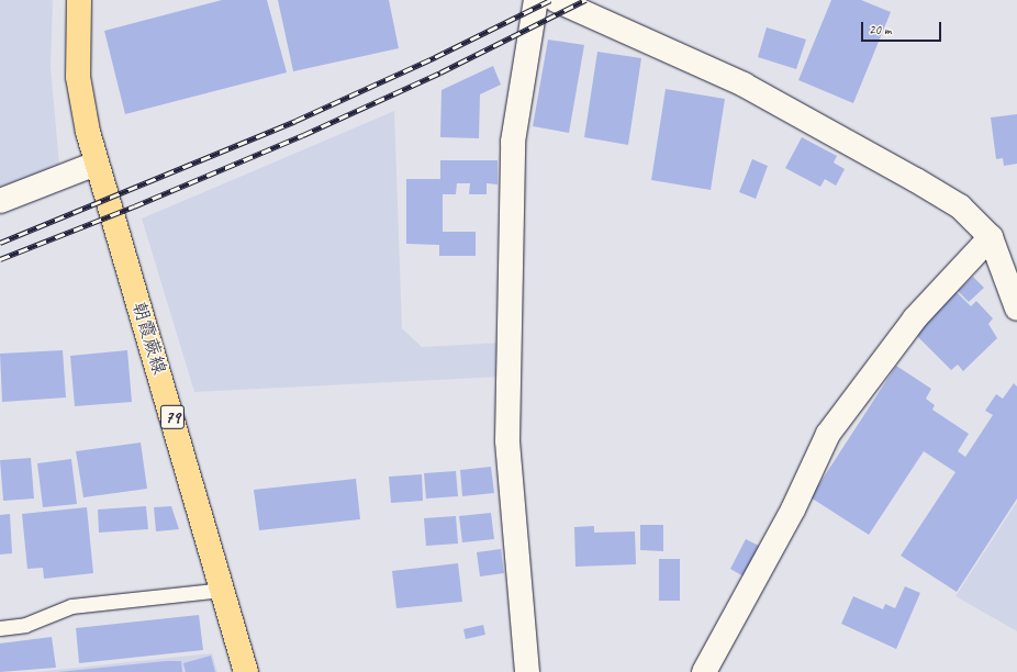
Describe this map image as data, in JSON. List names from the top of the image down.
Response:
{
  "streets": {
    "main road": ["朝霞蕨線", "79"]
  },
  "scale_bar": "20 m"
}
